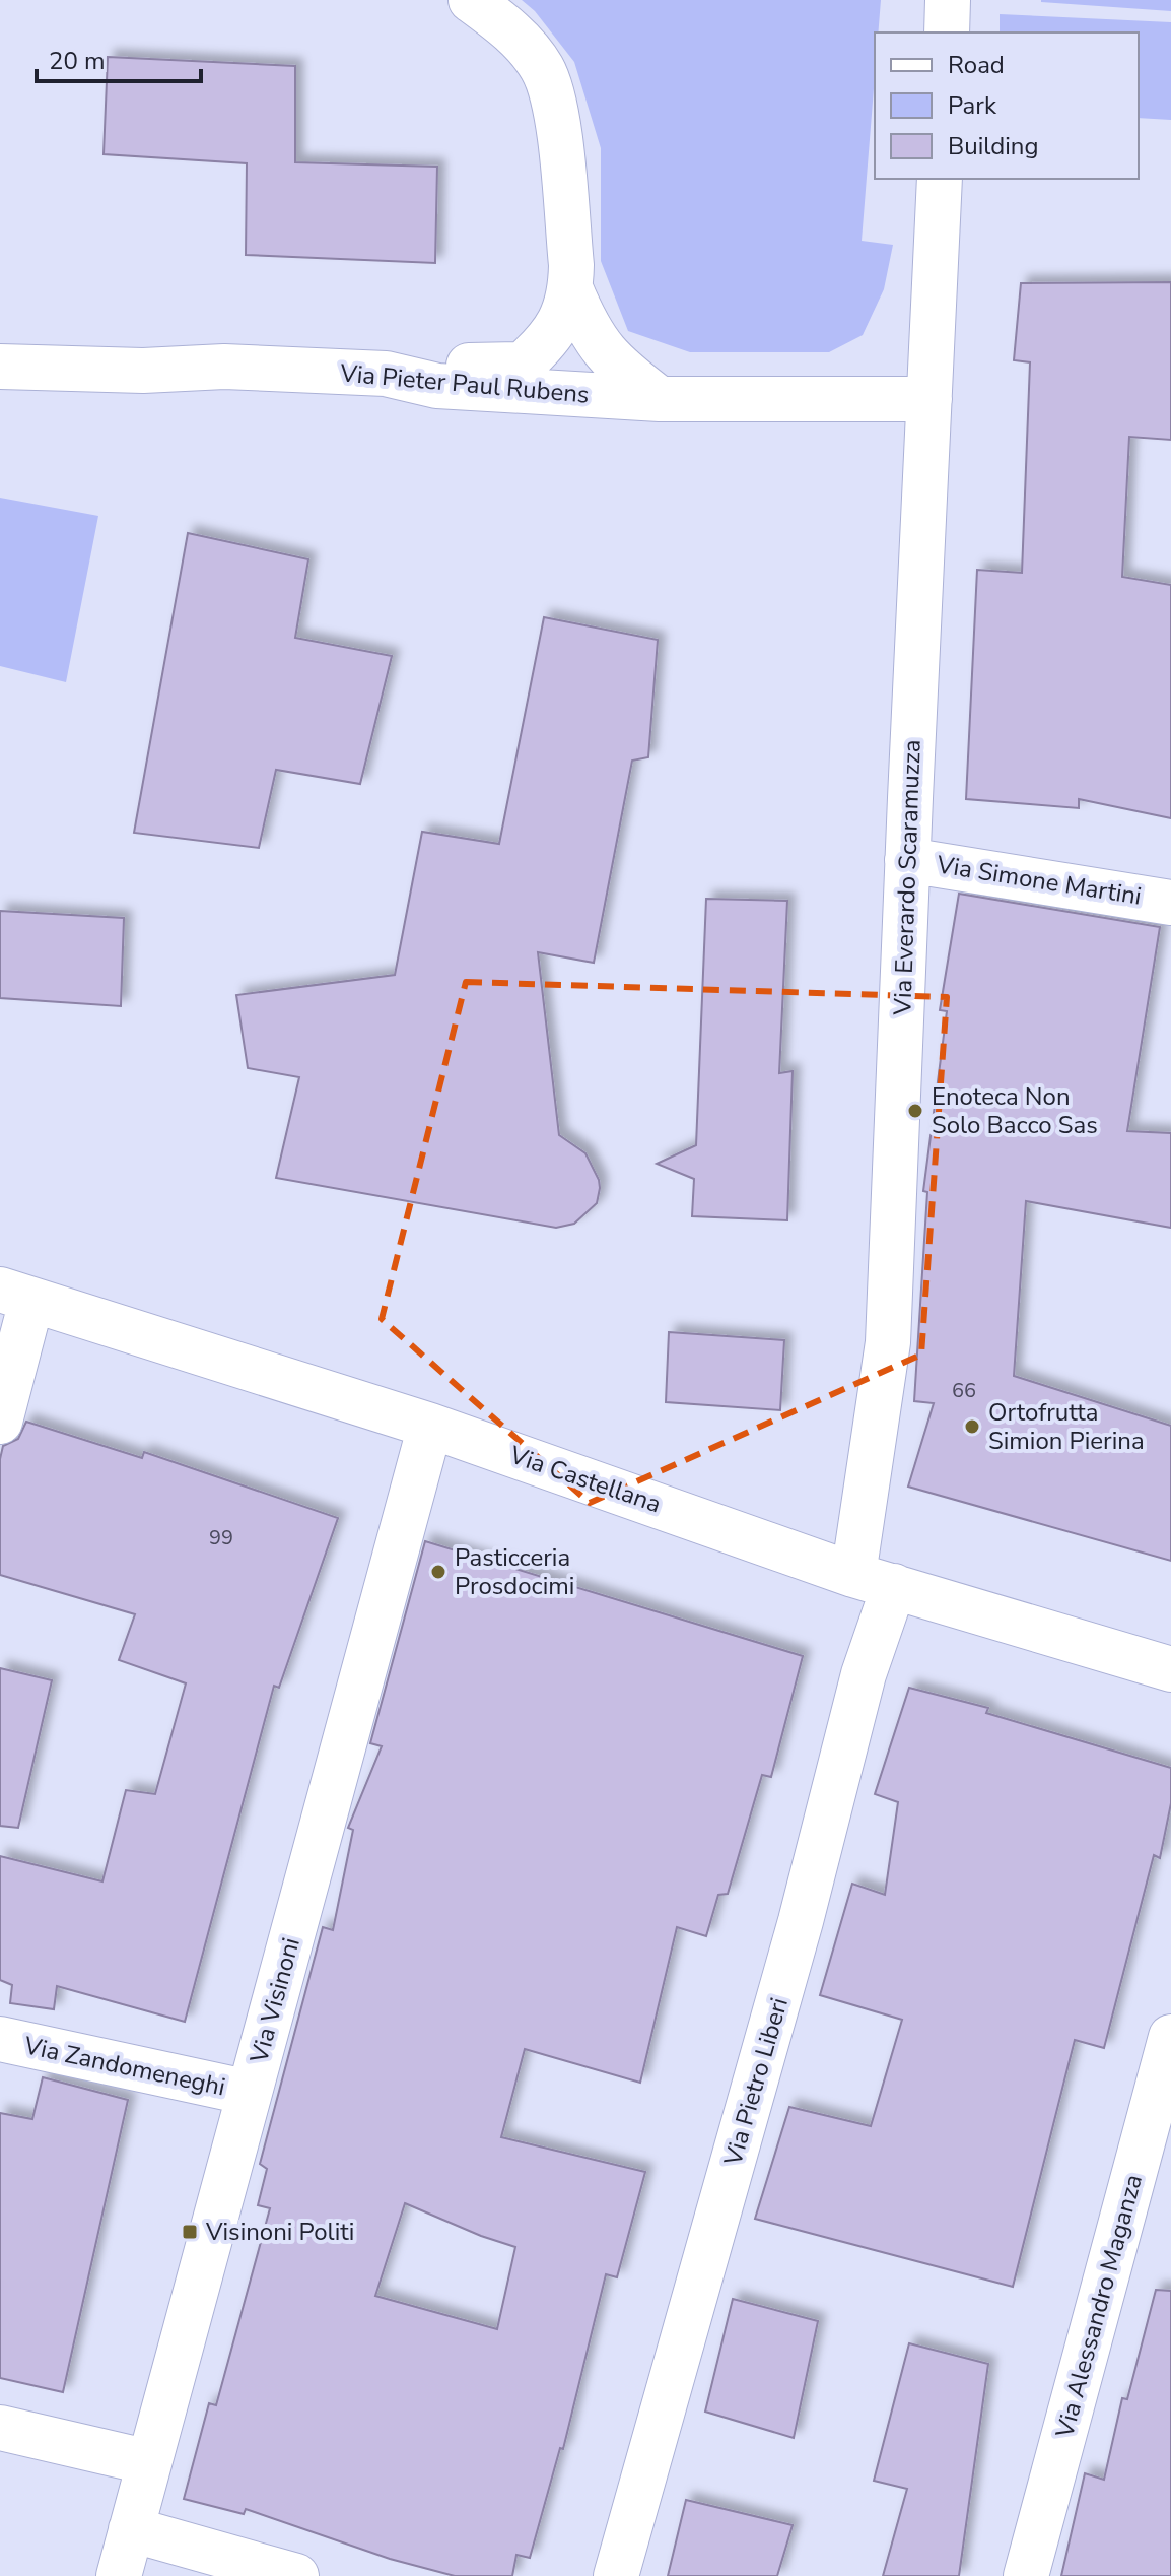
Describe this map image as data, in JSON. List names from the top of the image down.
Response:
{
  "streets": {
    "street": [
      "Via Pieter Paul Rubens",
      "Via Everardo Scaramuzza",
      "Via Simone Martini",
      "Via Castellana",
      "Via Visinoni",
      "Via Zandomeneghi",
      "Via Pietro Liberi",
      "Via Alessandro Maganza"
    ]
  },
  "crossings": [
    ["Via Pieter Paul Rubens", "Via Everardo Scaramuzza"],
    ["Via Everardo Scaramuzza", "Via Simone Martini"],
    ["Via Everardo Scaramuzza", "Via Castellana"],
    ["Via Everardo Scaramuzza", "Via Pietro Liberi"],
    ["Via Castellana", "Via Visinoni"],
    ["Via Castellana", "Via Pietro Liberi"],
    ["Via Visinoni", "Via Zandomeneghi"]
  ],
  "places": {
    "other": ["Enoteca Non Solo Bacco Sas", "Ortofrutta Simion Pierina", "Pasticceria Prosdocimi"],
    "transit": ["Visinoni Politi"]
  },
  "house_numbers": ["66", "99"],
  "legend": ["Road", "Park", "Building"],
  "scale_bar": "20 m"
}
